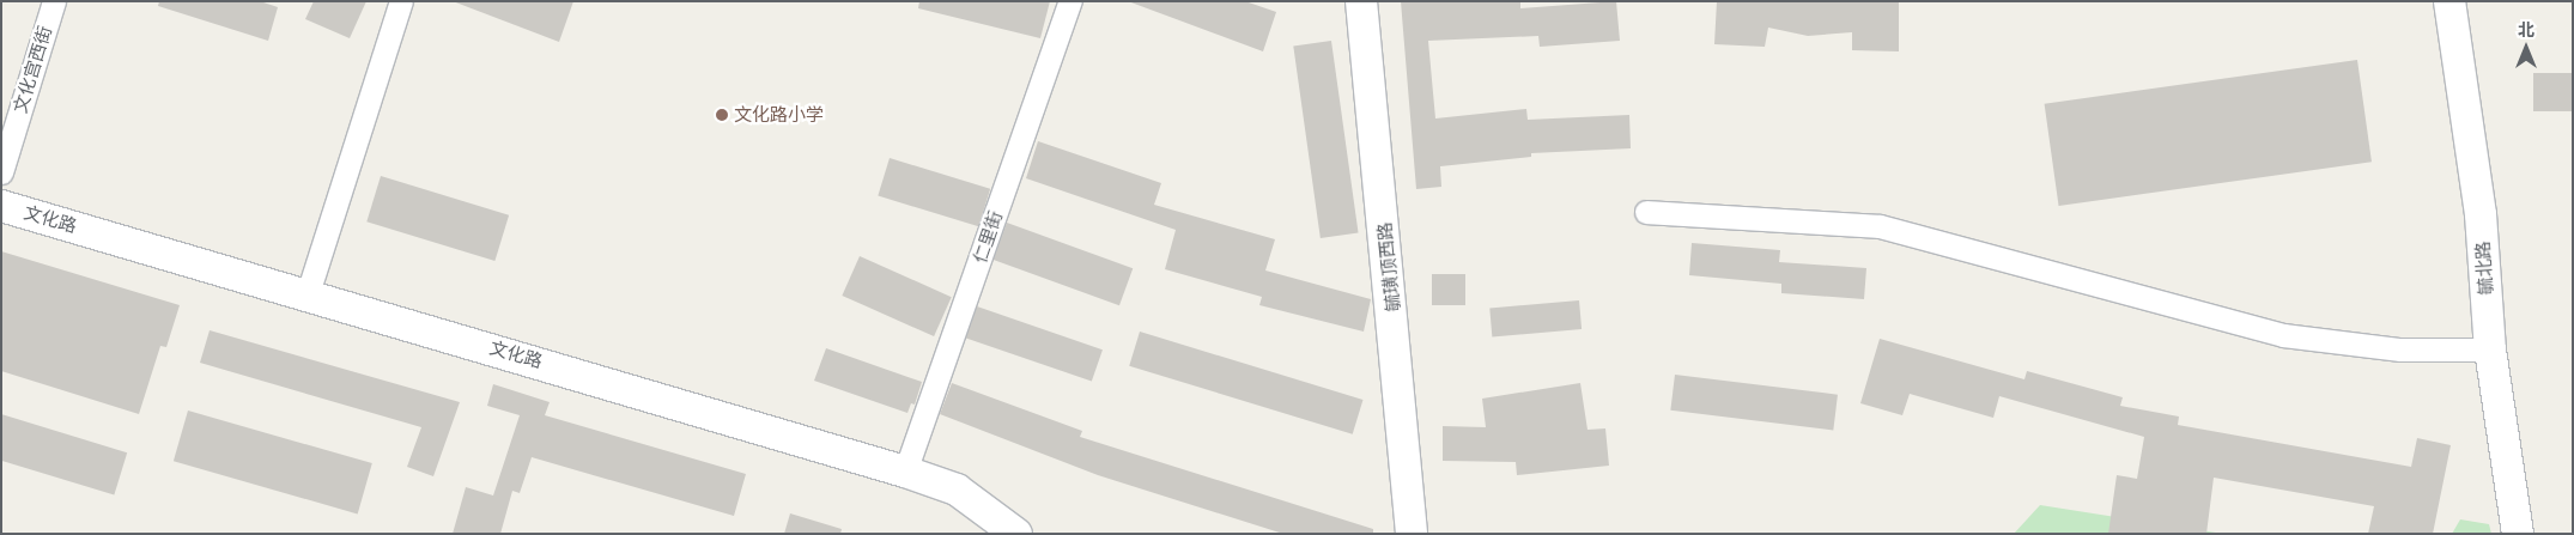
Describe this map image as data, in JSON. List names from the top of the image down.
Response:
{
  "streets": {
    "street": [
      "文化宫西街",
      "文化路",
      "仁里街",
      "毓璜顶西路",
      "毓北路"
    ]
  },
  "crossings": [
    ["文化路", "仁里街"]
  ],
  "places": ["文化路小学"],
  "north": "top"
}
